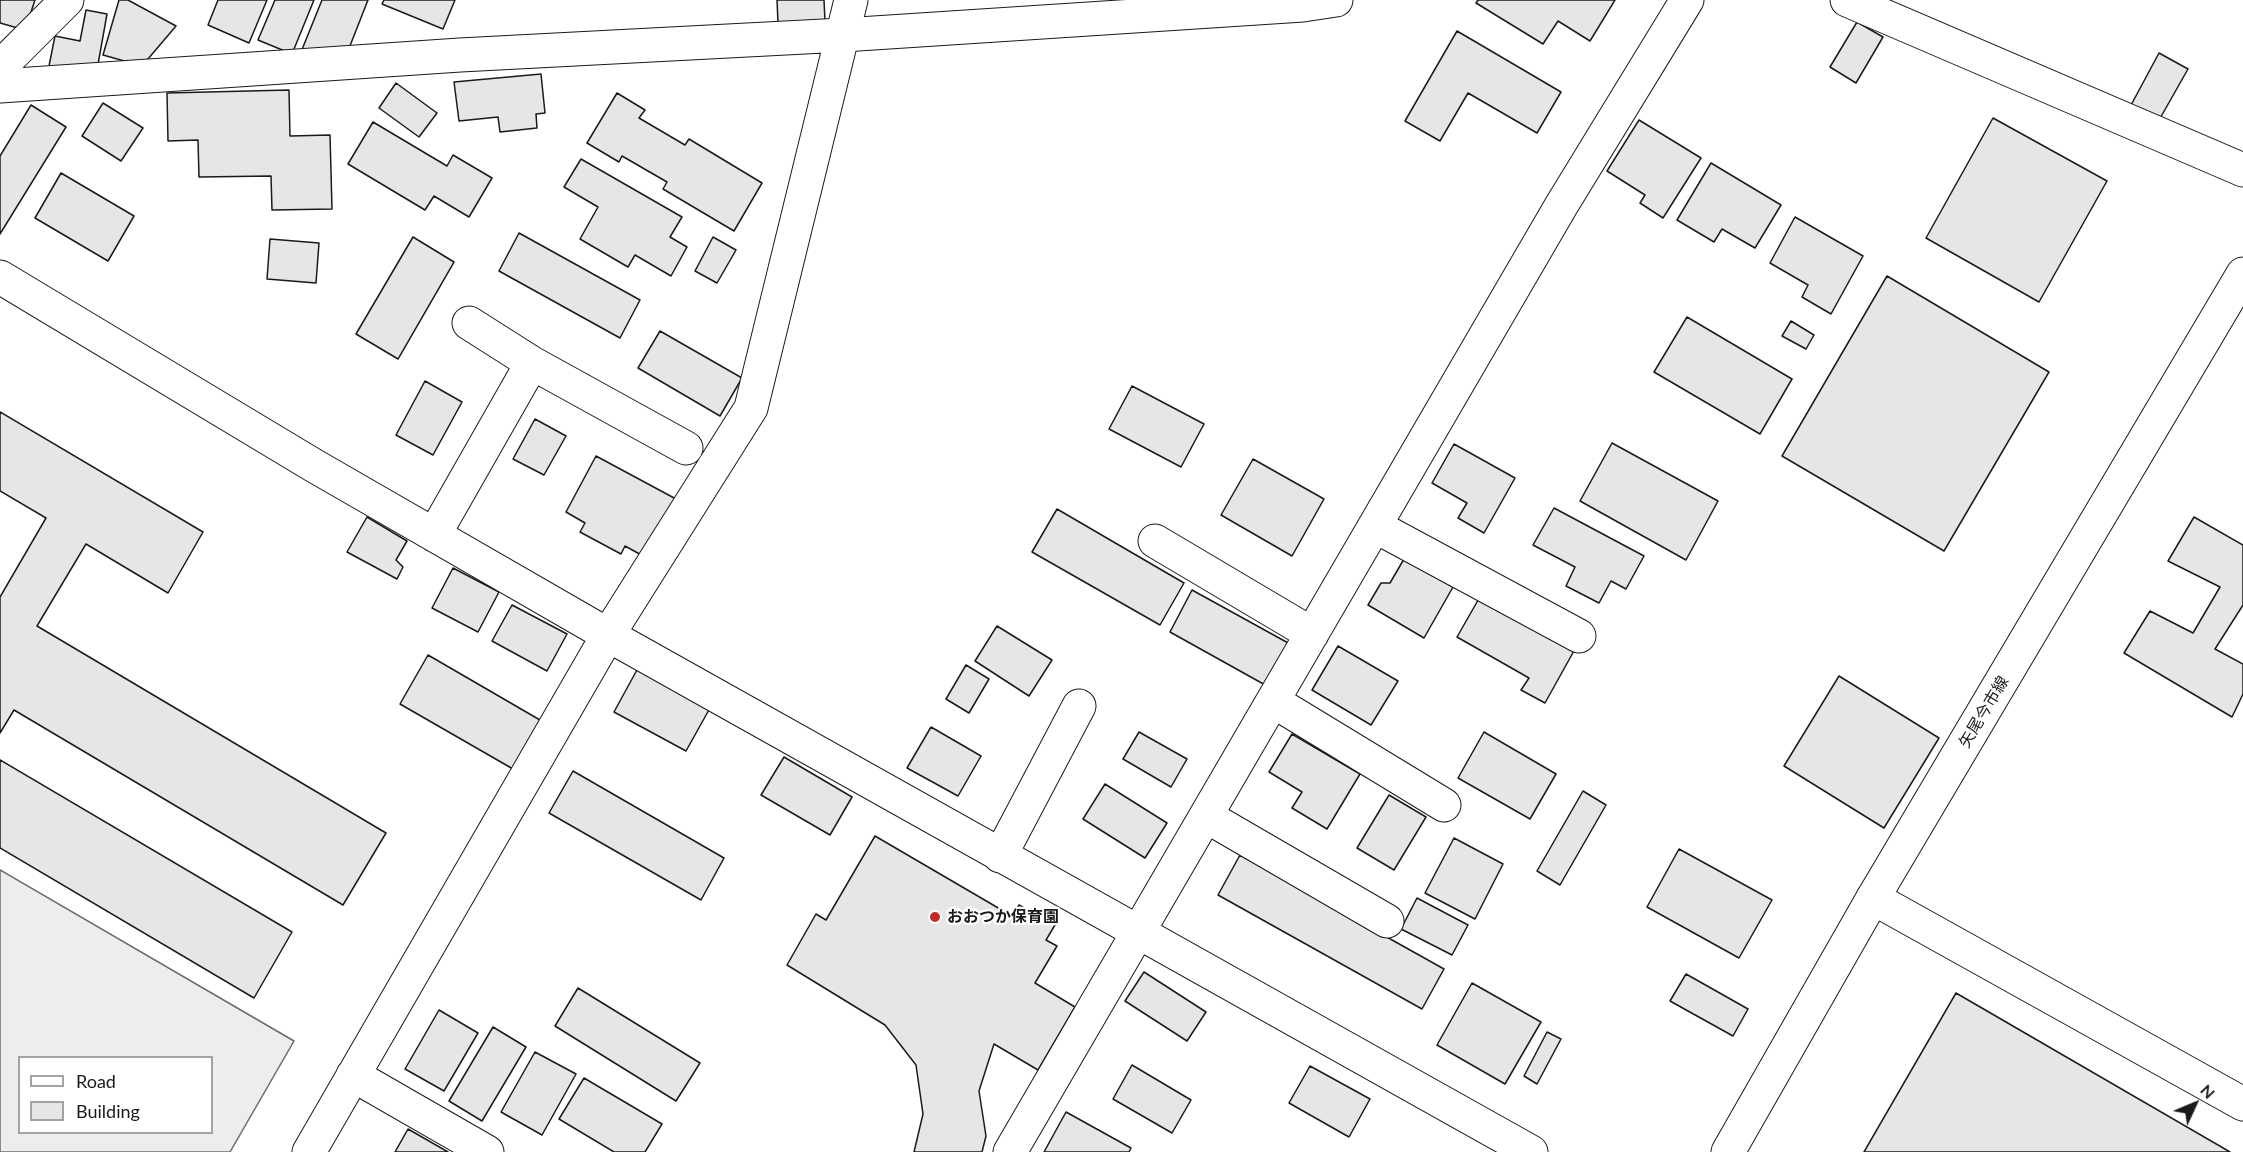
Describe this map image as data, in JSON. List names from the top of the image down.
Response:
{
  "streets": {
    "street": ["矢尾今市線"]
  },
  "places": ["おおつか保育園"],
  "legend": ["Road", "Building"],
  "north": "top right"
}
